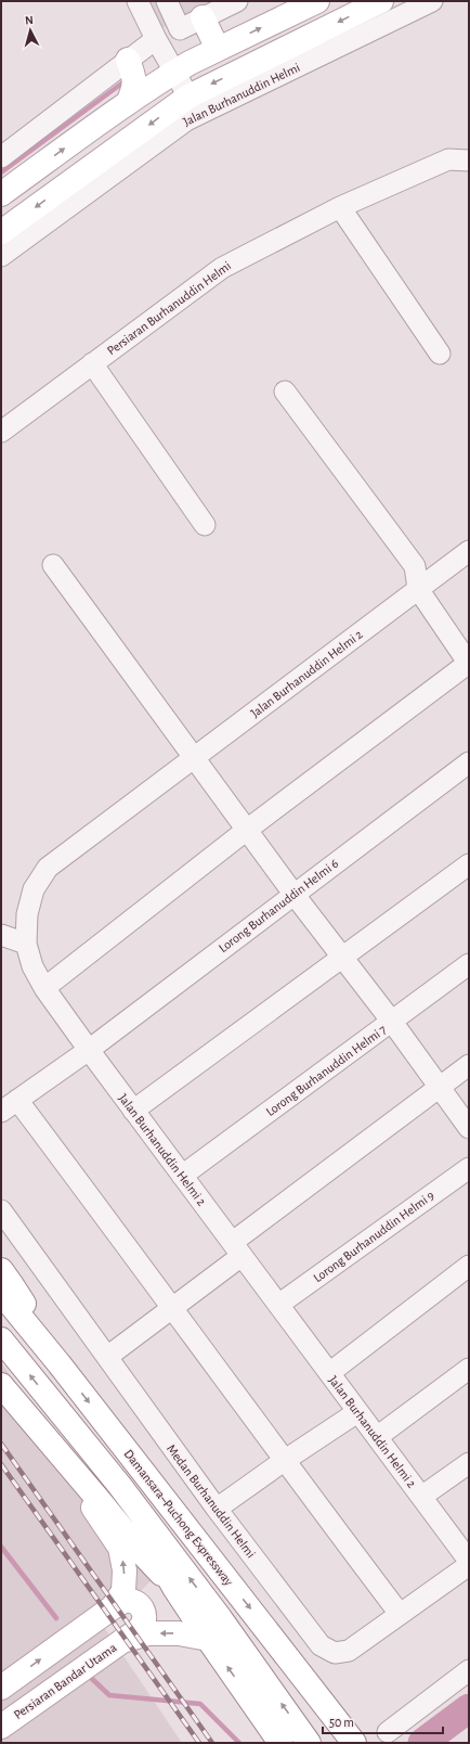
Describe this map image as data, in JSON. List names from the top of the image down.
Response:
{
  "streets": {
    "main road": ["Jalan Burhanuddin Helmi", "Damansara–Puchong Expressway", "Persiaran Bandar Utama"],
    "street": [
      "Persiaran Burhanuddin Helmi",
      "Jalan Burhanuddin Helmi 2",
      "Lorong Burhanuddin Helmi 6",
      "Lorong Burhanuddin Helmi 7",
      "Lorong Burhanuddin Helmi 9",
      "Medan Burhanuddin Helmi"
    ]
  },
  "crossings": [
    ["Jalan Burhanuddin Helmi 2", "Lorong Burhanuddin Helmi 6"],
    ["Jalan Burhanuddin Helmi 2", "Lorong Burhanuddin Helmi 7"],
    ["Jalan Burhanuddin Helmi 2", "Lorong Burhanuddin Helmi 9"]
  ],
  "one_way": ["Persiaran Bandar Utama"],
  "scale_bar": "50 m",
  "north": "top"
}
